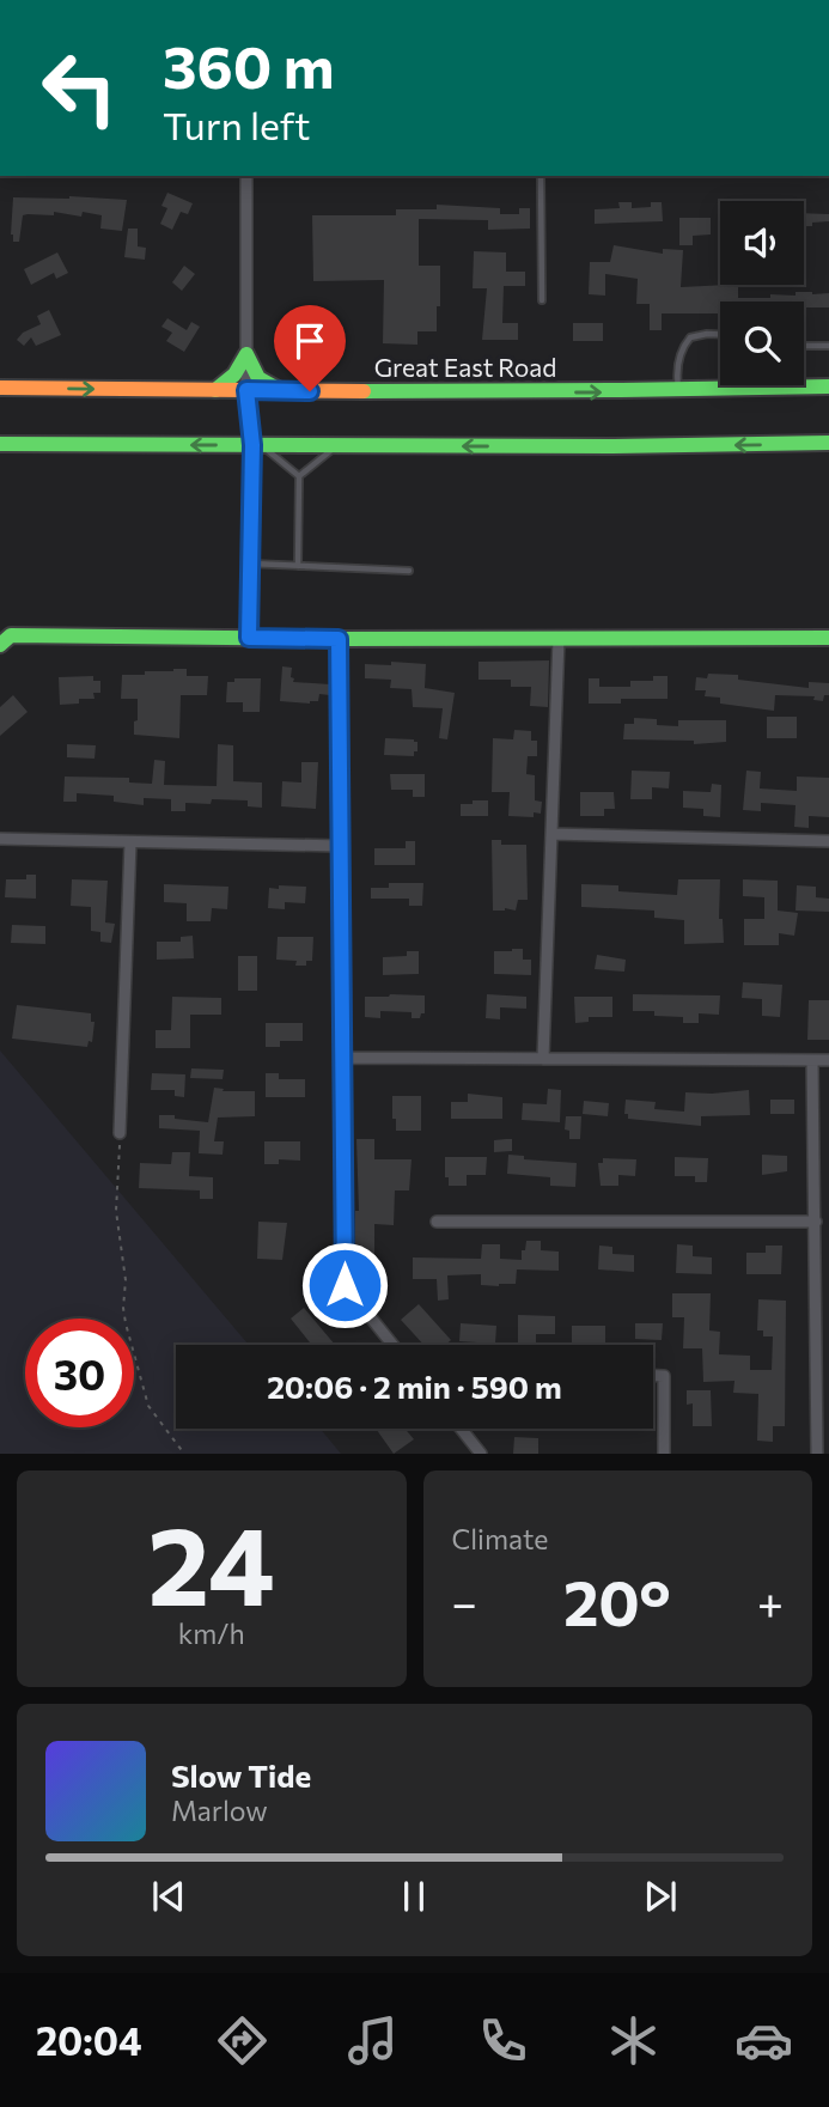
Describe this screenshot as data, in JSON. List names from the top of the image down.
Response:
{
  "streets": {
    "main road": ["Great East Road"]
  },
  "page": {
    "turn": ["360 m", "Turn left"],
    "limit": "30",
    "trip": "20:06 · 2 min · 590 m",
    "tile": [
      ["24", "km/h"],
      "Climate"
    ],
    "heat": ["−", "20°", "+"],
    "song": ["Slow Tide", "Marlow"],
    "tabs": "20:04"
  }
}
